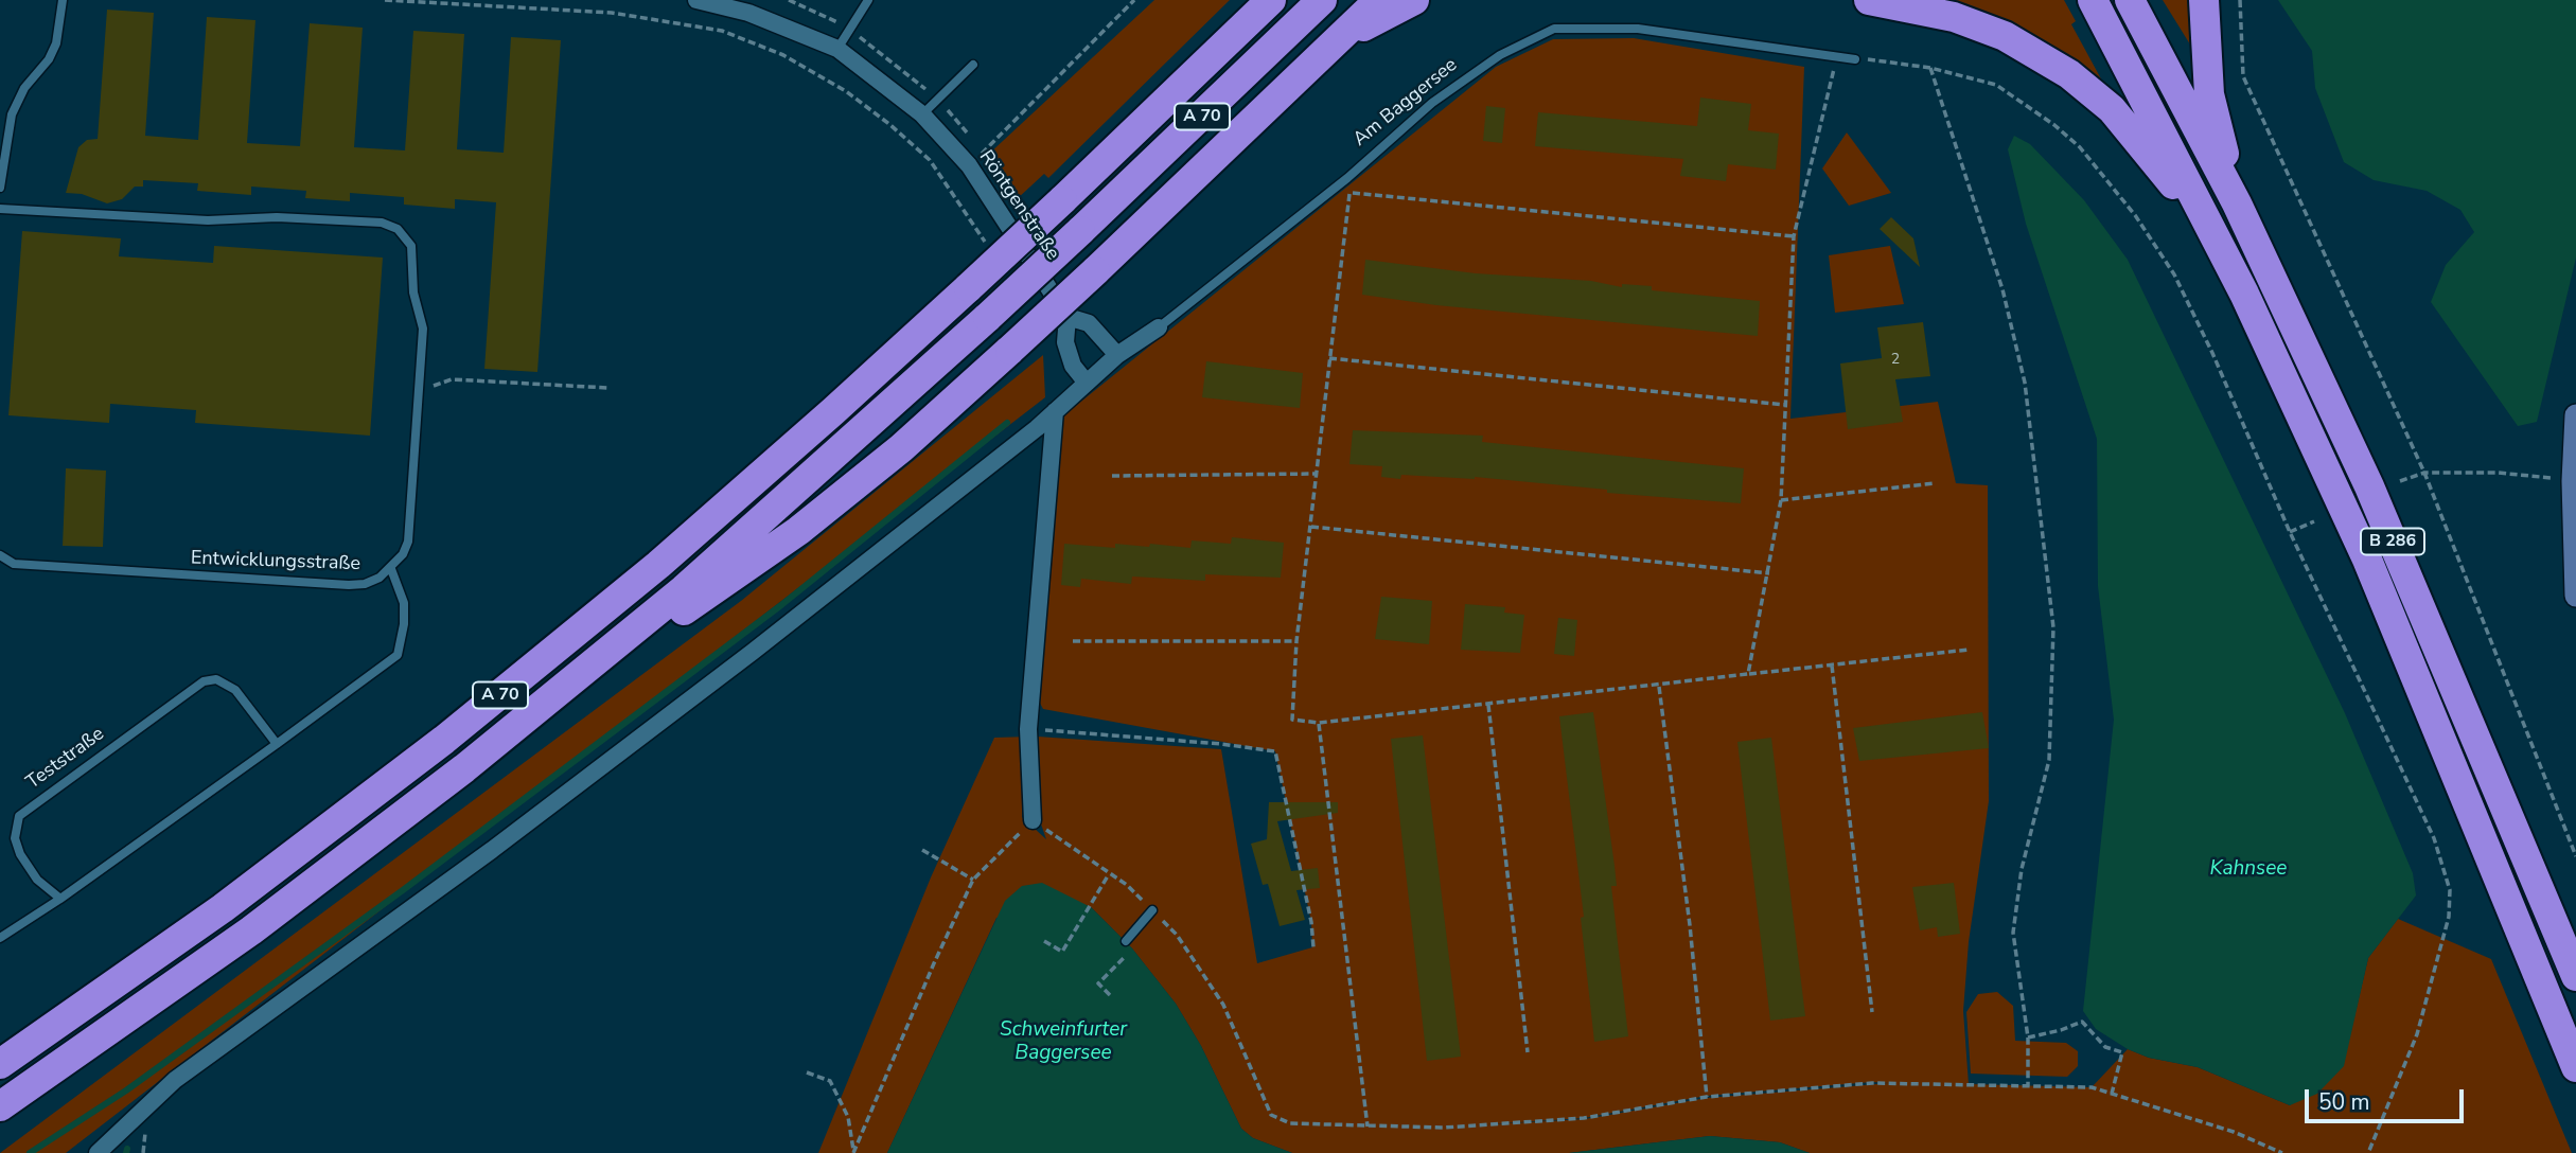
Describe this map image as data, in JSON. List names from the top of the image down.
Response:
{
  "streets": {
    "highway": ["A 70", "B 286"],
    "street": ["Am Baggersee", "Röntgenstraße"],
    "lane": ["Entwicklungsstraße", "Teststraße"]
  },
  "crossings": [
    ["Am Baggersee", "Röntgenstraße"]
  ],
  "water": ["Kahnsee", "Schweinfurter Baggersee"],
  "house_numbers": ["2"],
  "scale_bar": "50 m"
}
